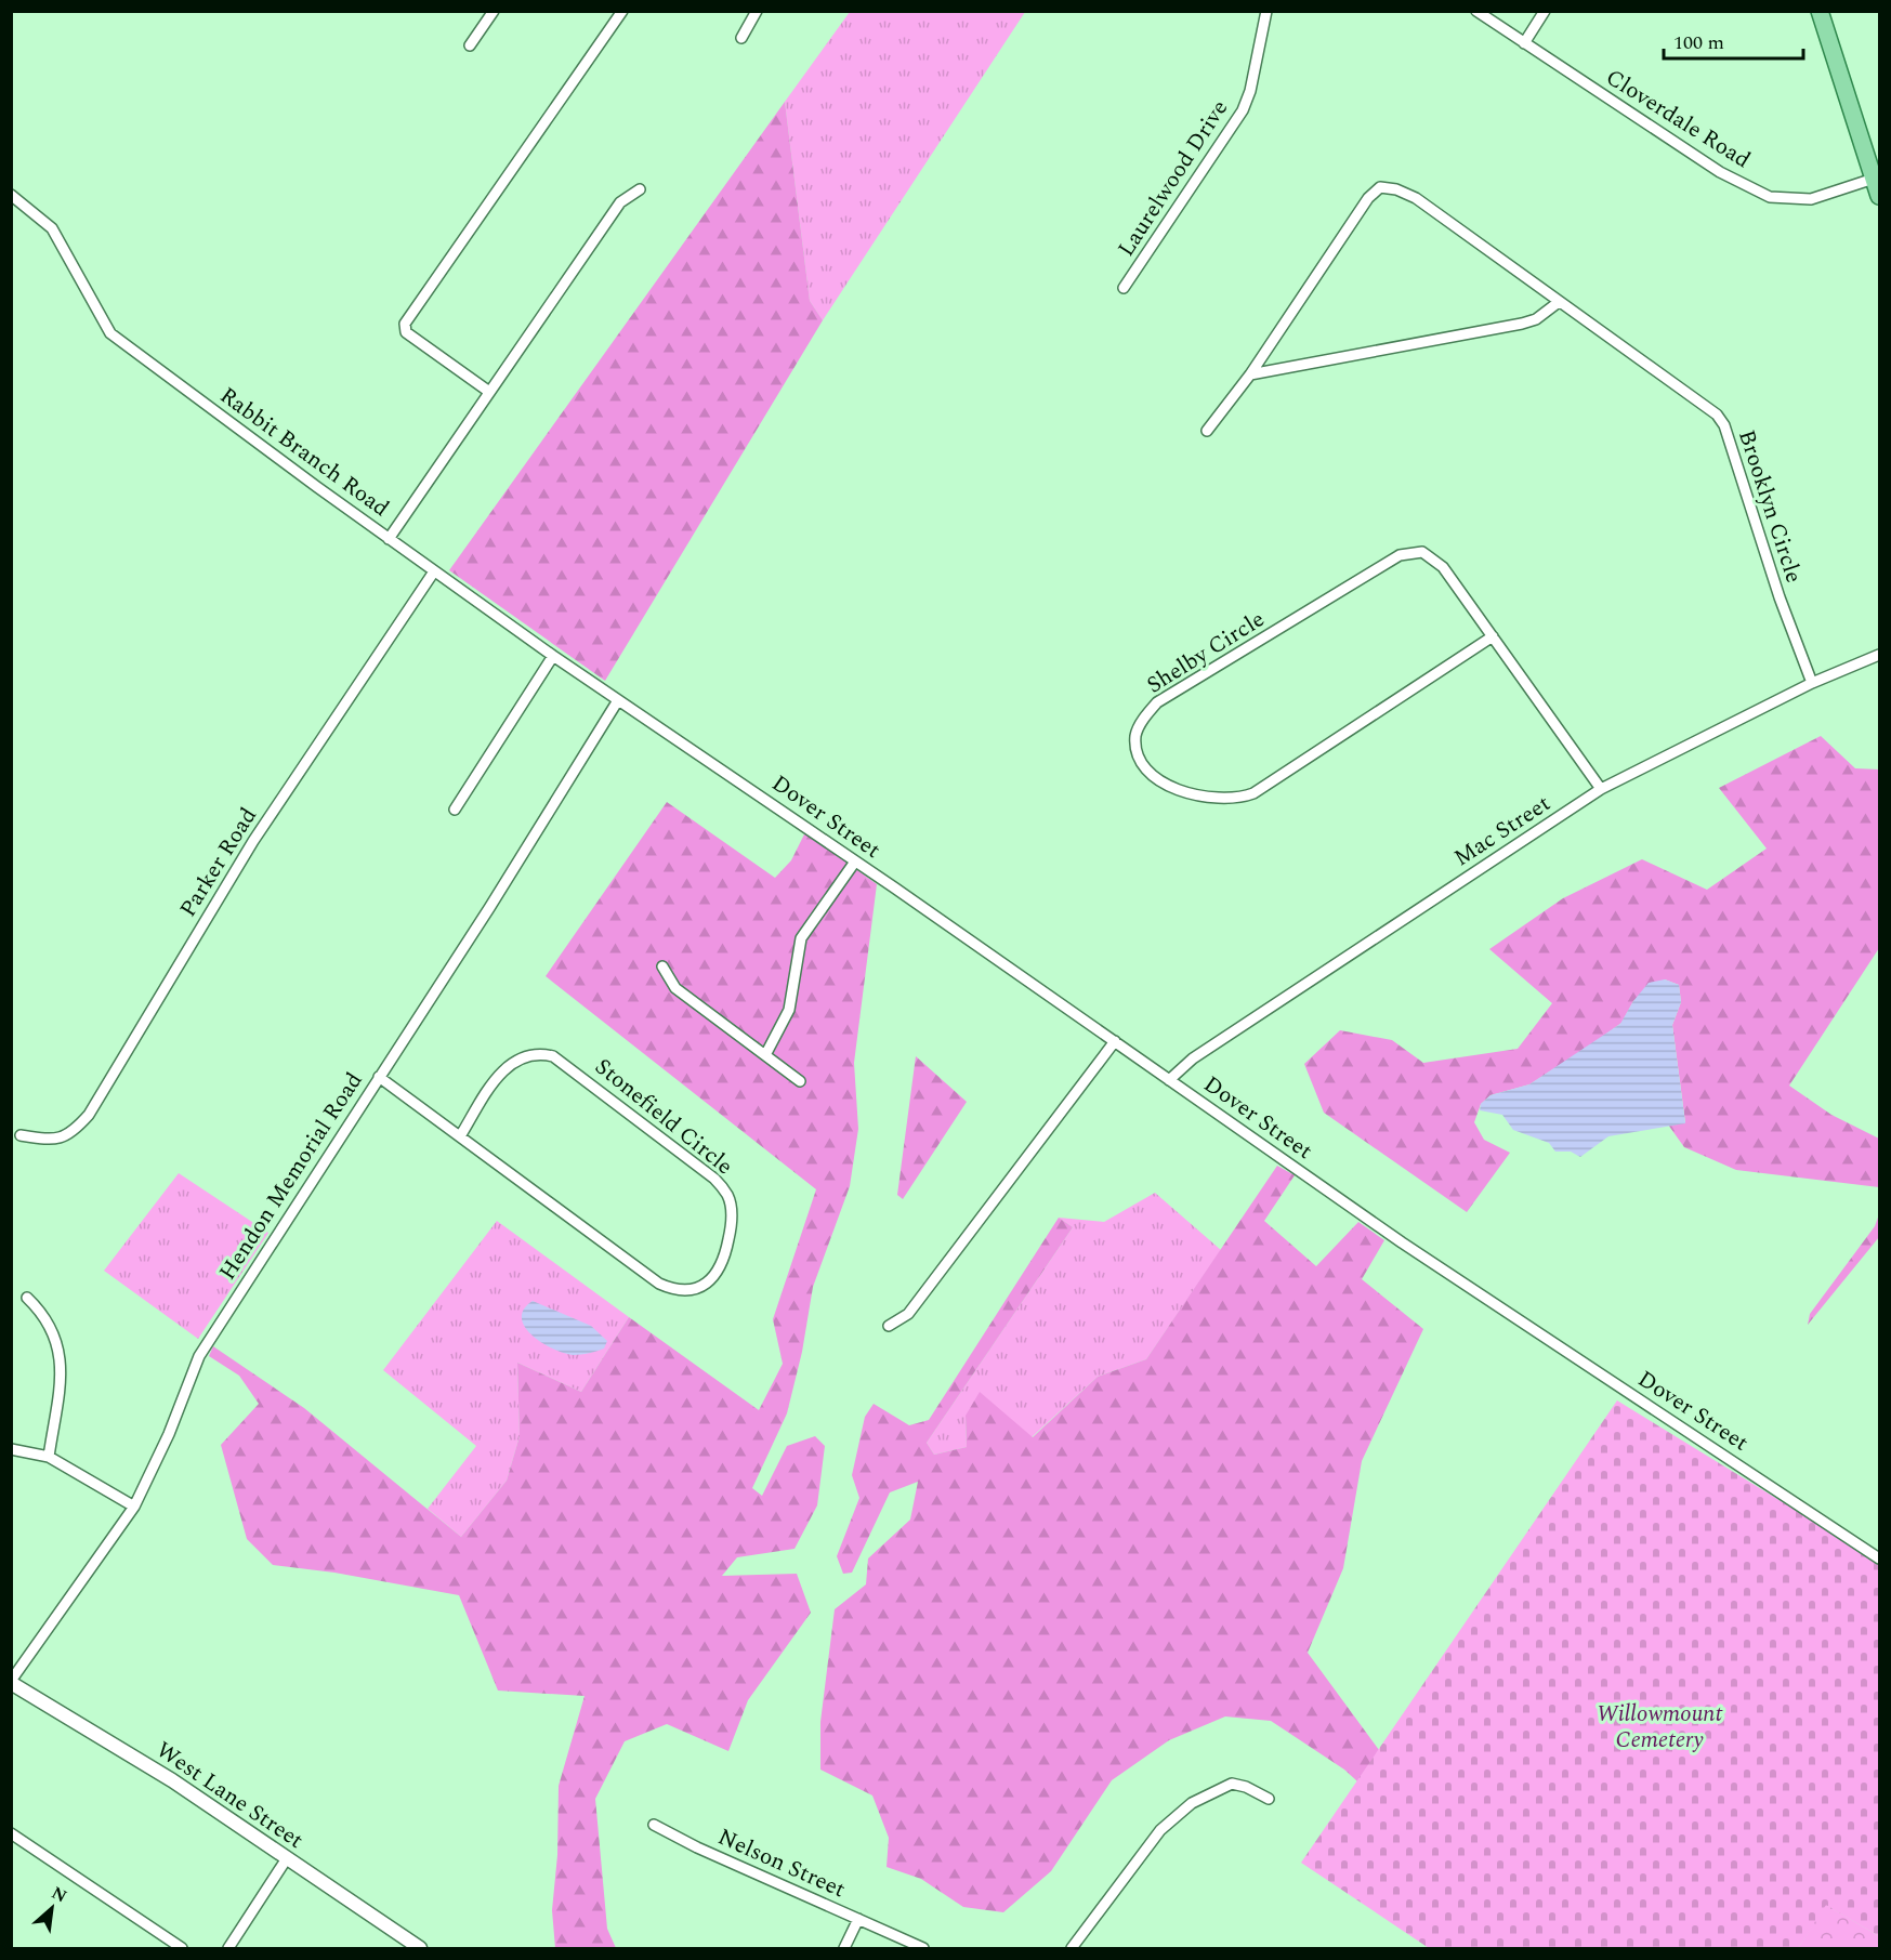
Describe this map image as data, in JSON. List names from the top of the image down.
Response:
{
  "streets": {
    "street": [
      "Cloverdale Road",
      "Laurelwood Drive",
      "Rabbit Branch Road",
      "Brooklyn Circle",
      "Shelby Circle",
      "Dover Street",
      "Mac Street",
      "Parker Road",
      "Stonefield Circle",
      "Hendon Memorial Road",
      "West Lane Street",
      "Nelson Street"
    ]
  },
  "crossings": [
    ["Rabbit Branch Road", "Dover Street"],
    ["Rabbit Branch Road", "Parker Road"],
    ["Rabbit Branch Road", "Hendon Memorial Road"],
    ["Brooklyn Circle", "Mac Street"],
    ["Shelby Circle", "Mac Street"],
    ["Dover Street", "Mac Street"],
    ["Dover Street", "Hendon Memorial Road"],
    ["Stonefield Circle", "Hendon Memorial Road"],
    ["Hendon Memorial Road", "West Lane Street"]
  ],
  "parks": ["Willowmount Cemetery"],
  "scale_bar": "100 m",
  "north": "top right"
}
